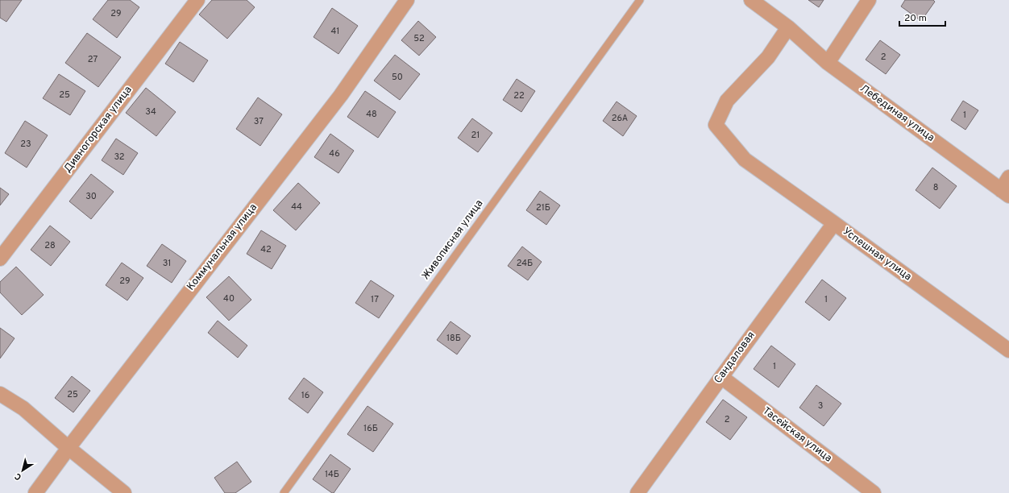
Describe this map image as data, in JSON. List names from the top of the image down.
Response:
{
  "streets": {
    "street": [
      "Лебединая улица",
      "Дивногорская улица",
      "Коммунальная улица",
      "Успешная улица",
      "Сандаловая",
      "Тасейская улица"
    ],
    "lane": ["Живописная улица"]
  },
  "crossings": [
    ["Лебединая улица", "Успешная улица"],
    ["Успешная улица", "Сандаловая"],
    ["Сандаловая", "Тасейская улица"]
  ],
  "house_numbers": [
    "29",
    "41",
    "52",
    "2",
    "27",
    "50",
    "25",
    "22",
    "34",
    "48",
    "1",
    "26А",
    "37",
    "21",
    "23",
    "46",
    "32",
    "8",
    "30",
    "44",
    "21Б",
    "28",
    "42",
    "31",
    "24Б",
    "29",
    "40",
    "17",
    "1",
    "18Б",
    "1",
    "25",
    "16",
    "3",
    "2",
    "16Б",
    "14Б"
  ],
  "scale_bar": "20 m",
  "north": "bottom left"
}
